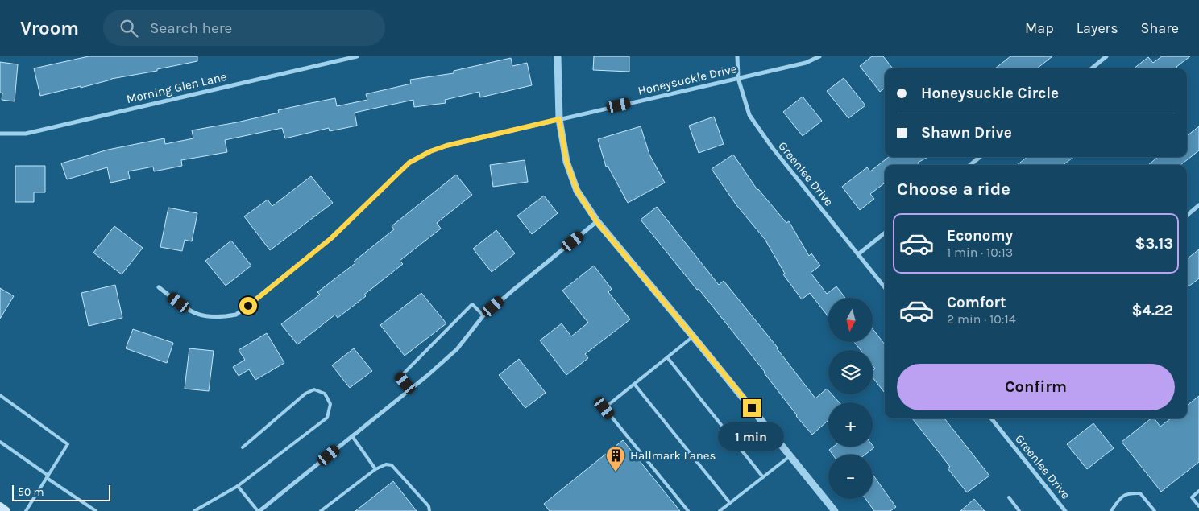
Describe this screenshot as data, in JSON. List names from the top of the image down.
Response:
{
  "streets": {
    "street": ["Honeysuckle Drive", "Morning Glen Lane", "Greenlee Drive"]
  },
  "crossings": [
    ["Honeysuckle Drive", "Greenlee Drive"]
  ],
  "places": {
    "building": ["Hallmark Lanes"]
  },
  "scale_bar": "50 m",
  "north": "bottom",
  "page": {
    "header": "Vroom",
    "search": "Search here",
    "nav": ["Map", "Layers", "Share"],
    "banner": ["Honeysuckle Circle", "Shawn Drive"],
    "heading": "Choose a ride",
    "list": [
      {
        "name": "Economy",
        "note": "1 min · 10:13",
        "value": "$3.13"
      },
      {
        "name": "Comfort",
        "note": "2 min · 10:14",
        "value": "$4.22"
      }
    ],
    "map_buttons": ["+", "−"],
    "buttons": "Confirm",
    "bubble": "1 min",
    "scale": "50 m"
  }
}
